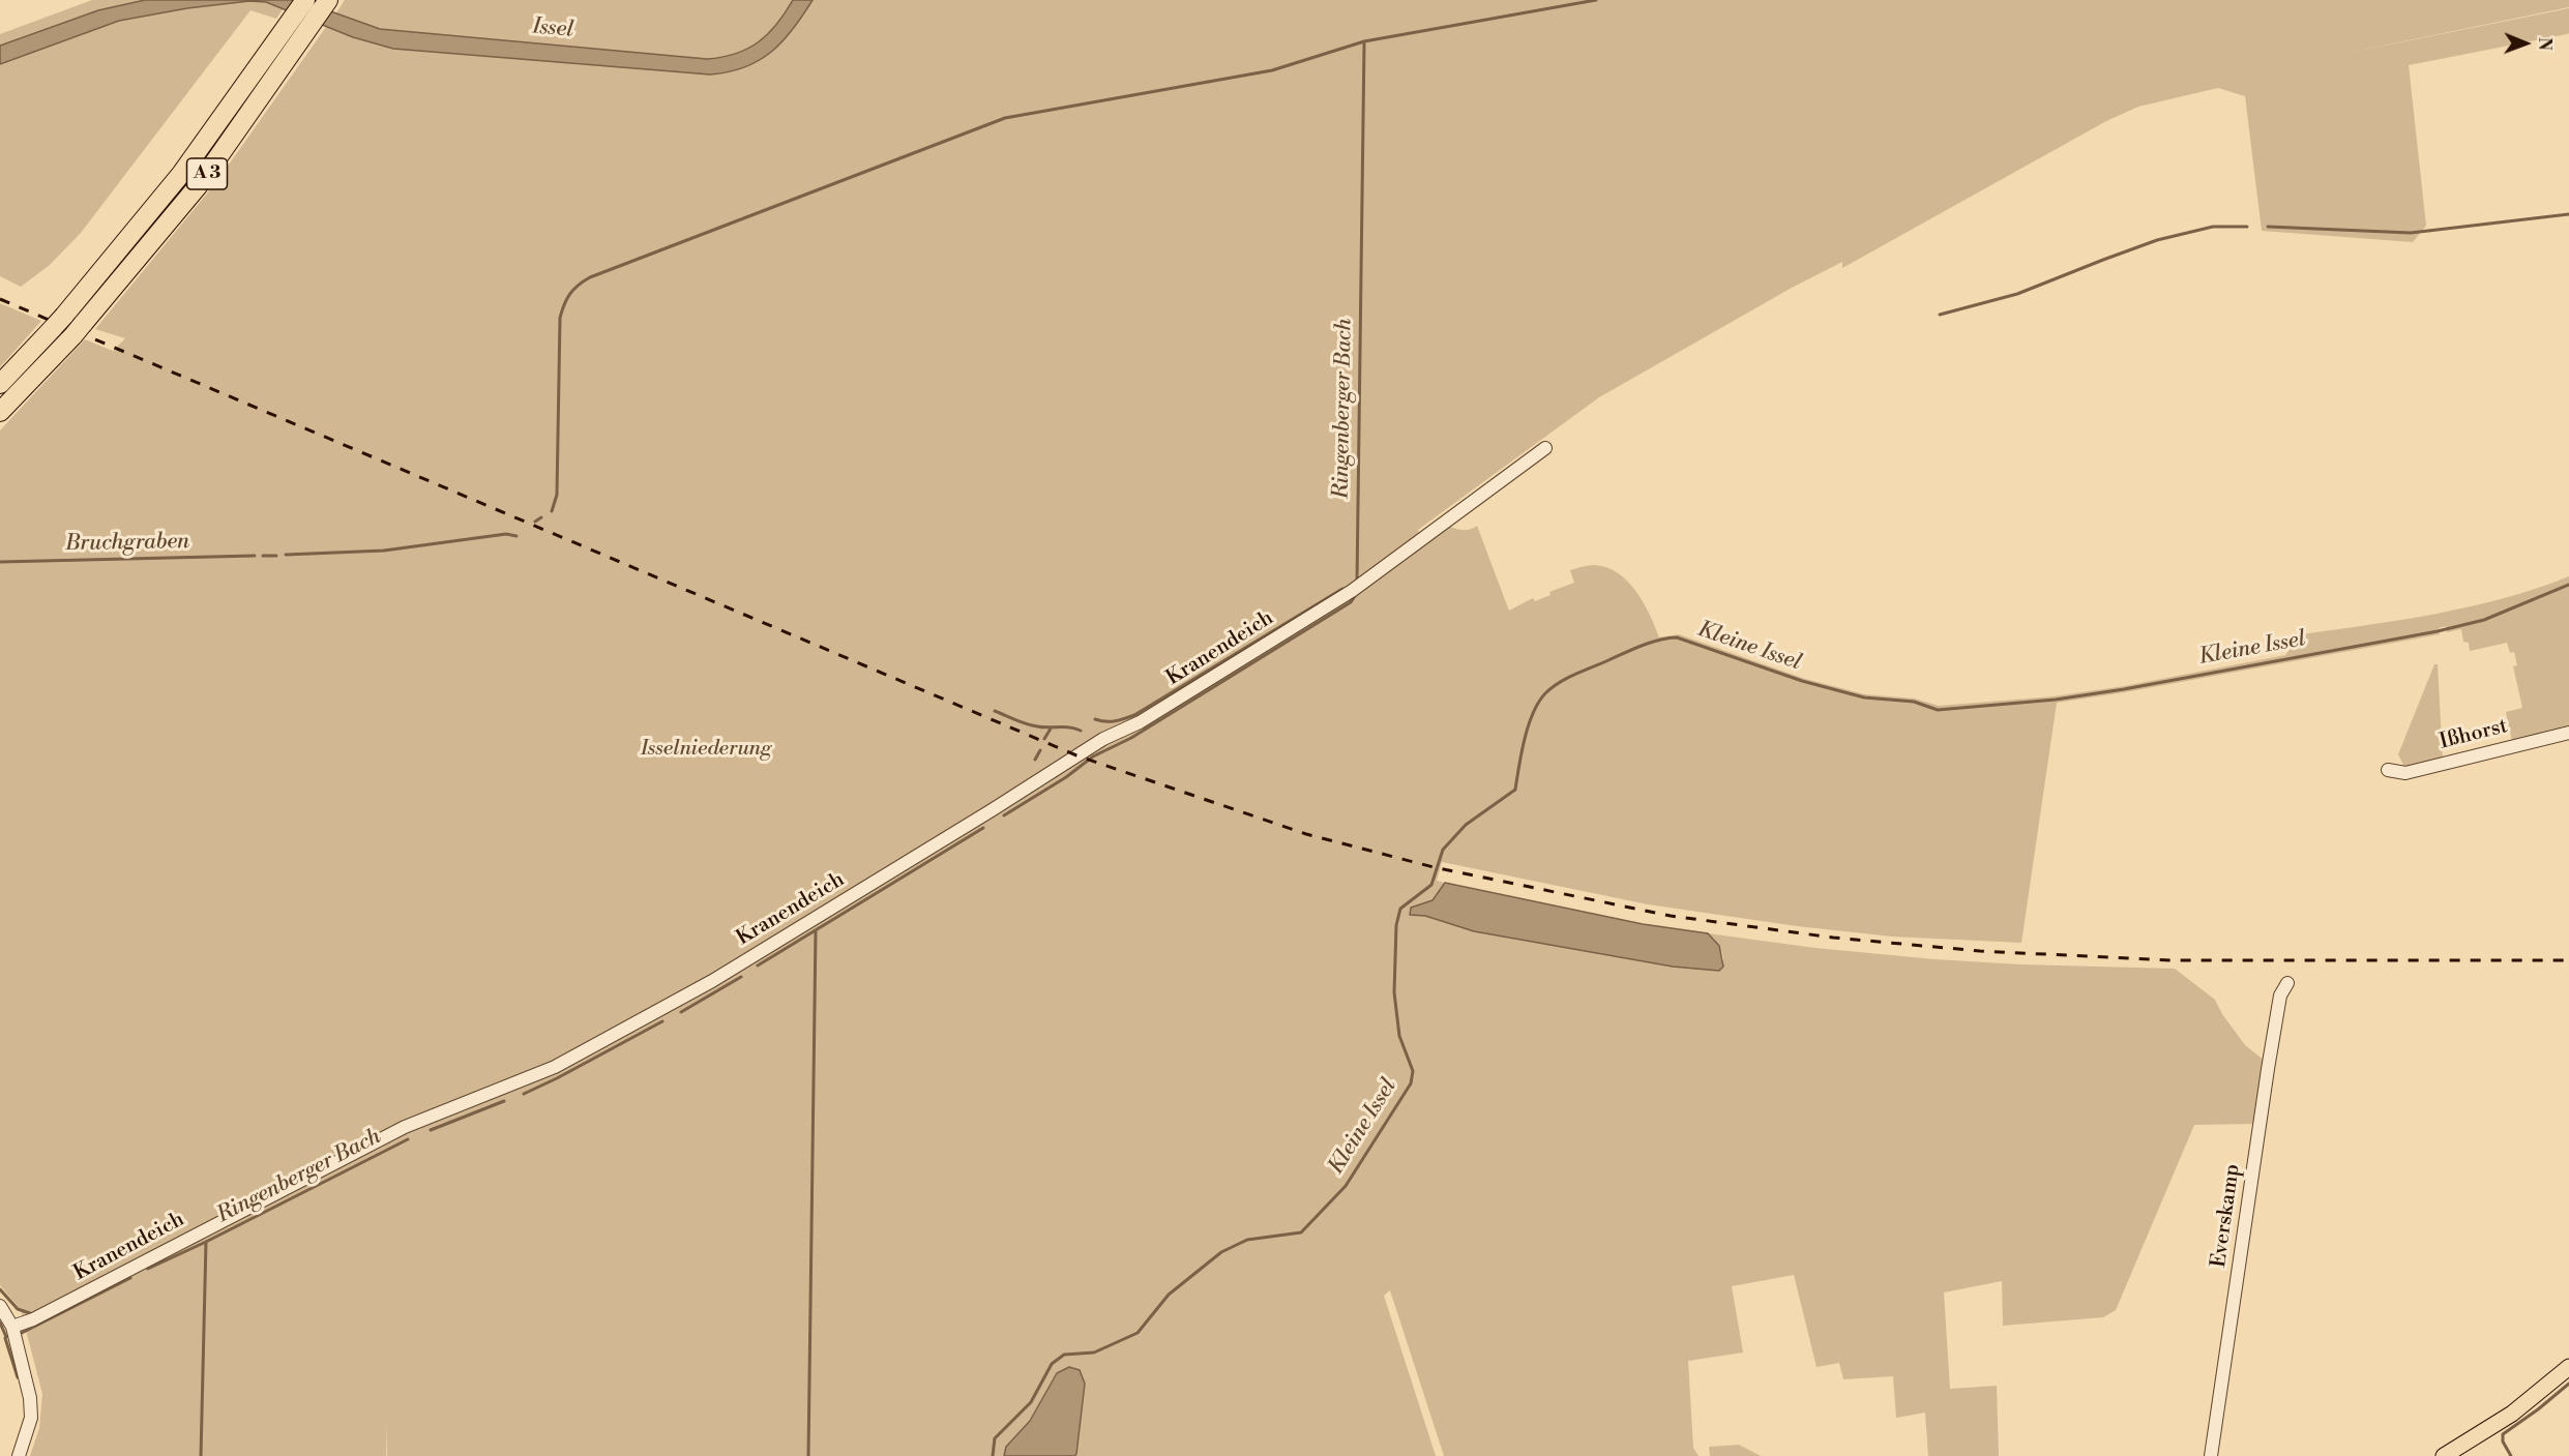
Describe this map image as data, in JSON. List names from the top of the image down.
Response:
{
  "streets": {
    "highway": ["A 3"],
    "street": ["Kranendeich", "Ißhorst", "Everskamp"]
  },
  "water": [
    "Issel",
    "Ringenberger Bach",
    "Bruchgraben",
    "Kleine Issel"
  ],
  "parks": ["Isselniederung"],
  "north": "right"
}
